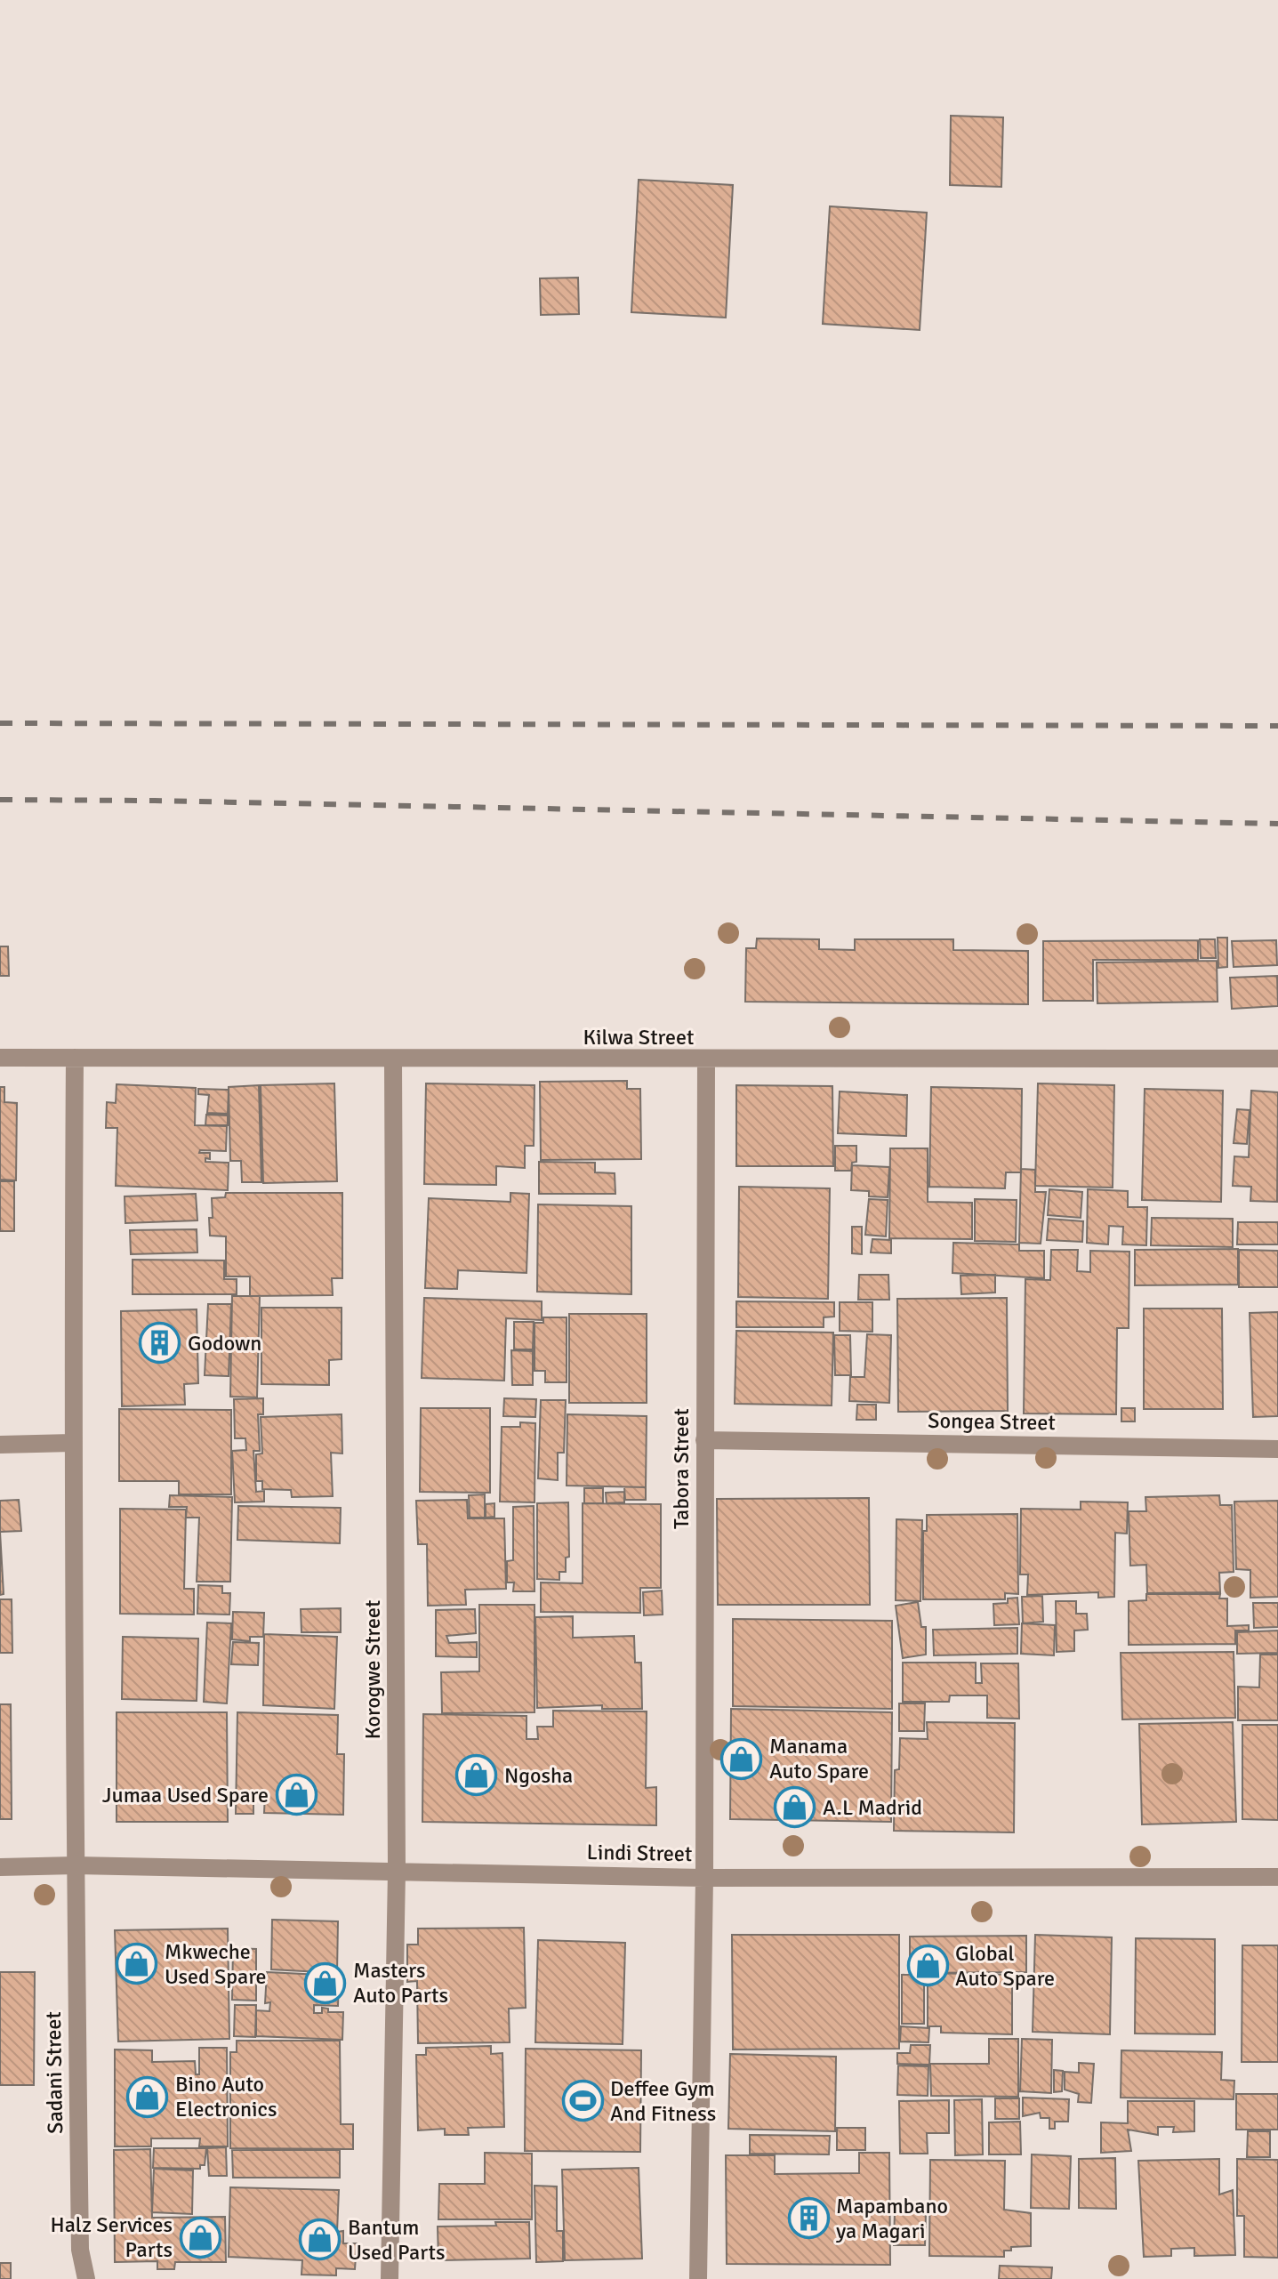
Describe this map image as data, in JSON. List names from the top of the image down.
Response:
{
  "streets": {
    "street": [
      "Kilwa Street",
      "Songea Street",
      "Tabora Street",
      "Korogwe Street",
      "Lindi Street",
      "Sadani Street"
    ]
  },
  "crossings": [
    ["Kilwa Street", "Tabora Street"],
    ["Kilwa Street", "Korogwe Street"],
    ["Kilwa Street", "Sadani Street"],
    ["Songea Street", "Tabora Street"],
    ["Tabora Street", "Lindi Street"],
    ["Korogwe Street", "Lindi Street"],
    ["Lindi Street", "Sadani Street"]
  ],
  "places": {
    "building": ["Godown", "Mapambano ya Magari"],
    "shop": [
      "Manama Auto Spare",
      "Ngosha",
      "Jumaa Used Spare",
      "A.L Madrid",
      "Mkweche Used Spare",
      "Global Auto Spare",
      "Masters Auto Parts",
      "Bino Auto Electronics",
      "Halz Services Parts",
      "Bantum Used Parts"
    ],
    "sports": ["Deffee Gym And Fitness"]
  }
}
